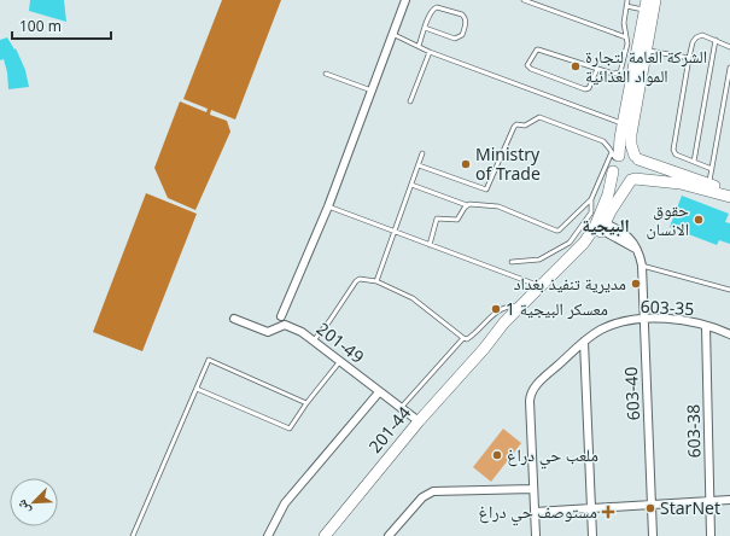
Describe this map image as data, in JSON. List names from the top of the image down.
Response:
{
  "streets": {
    "street": [
      "603-35",
      "201-49",
      "603-40",
      "201-44",
      "603-38"
    ]
  },
  "crossings": [
    ["603-35", "603-40"],
    ["603-35", "603-38"],
    ["201-49", "201-44"],
    ["603-40", "201-44"]
  ],
  "districts": ["البيجية"],
  "places": {
    "other": [
      "الشركة العامة لتجارة المواد الغذائية",
      "Ministry of Trade",
      "حقوق الانسان",
      "مديرية تنفيذ بغداد",
      "معسكر البيجية 1",
      "ملعب حي دراغ",
      "StarNet"
    ],
    "health": ["مستوصف حي دراغ"]
  },
  "scale_bar": "100 m",
  "north": "bottom left"
}
